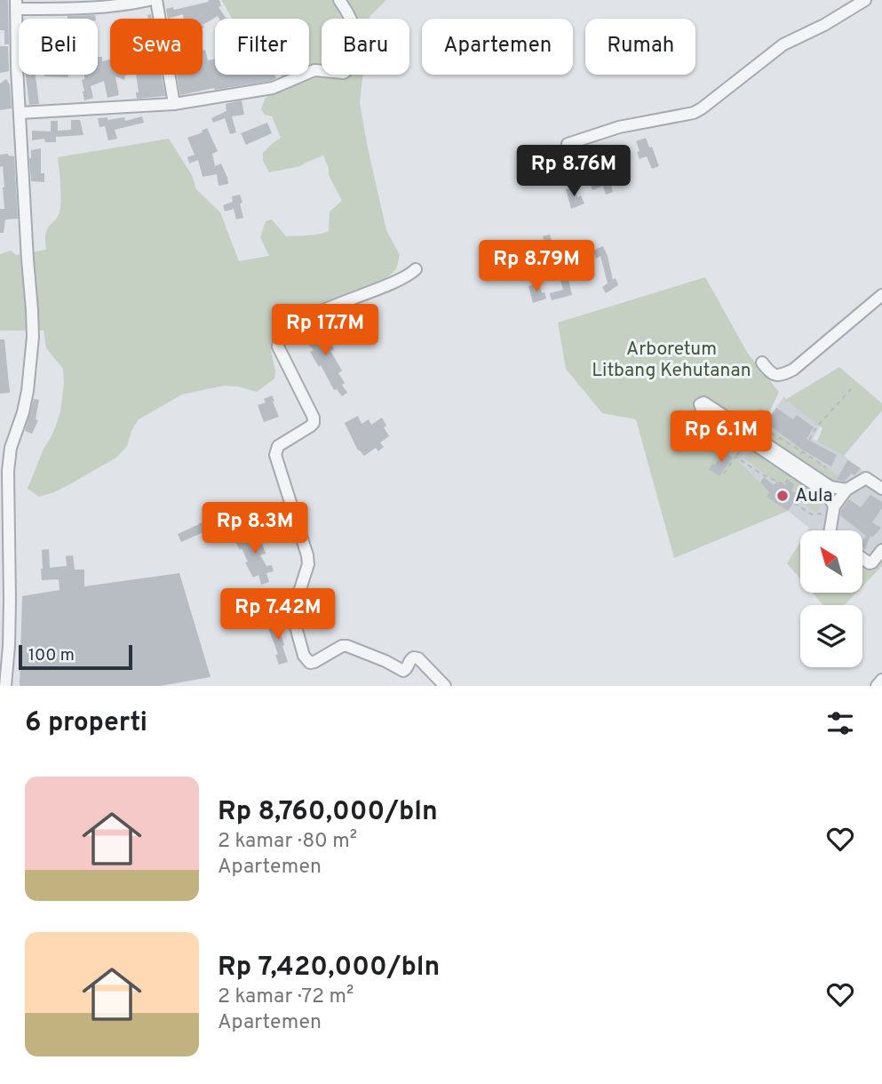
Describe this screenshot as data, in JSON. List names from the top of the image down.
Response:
{
  "parks": ["Arboretum Litbang Kehutanan"],
  "places": ["Aula"],
  "scale_bar": "100 m",
  "north": "top left",
  "page": {
    "chip": [
      "Beli",
      "Sewa",
      "Filter",
      "Baru",
      "Apartemen",
      "Rumah"
    ],
    "price": [
      "Rp 8.76M",
      "Rp 8.79M",
      "Rp 17.7M",
      "Rp 6.1M",
      "Rp 8.3M",
      "Rp 7.42M"
    ],
    "scale": "100 m",
    "heading": "6 properti",
    "list": [
      {
        "name": "Rp 8,760,000/bln",
        "note": "2 kamar · 80 m² · Apartemen"
      },
      {
        "name": "Rp 7,420,000/bln",
        "note": "2 kamar · 72 m² · Apartemen"
      }
    ]
  }
}
